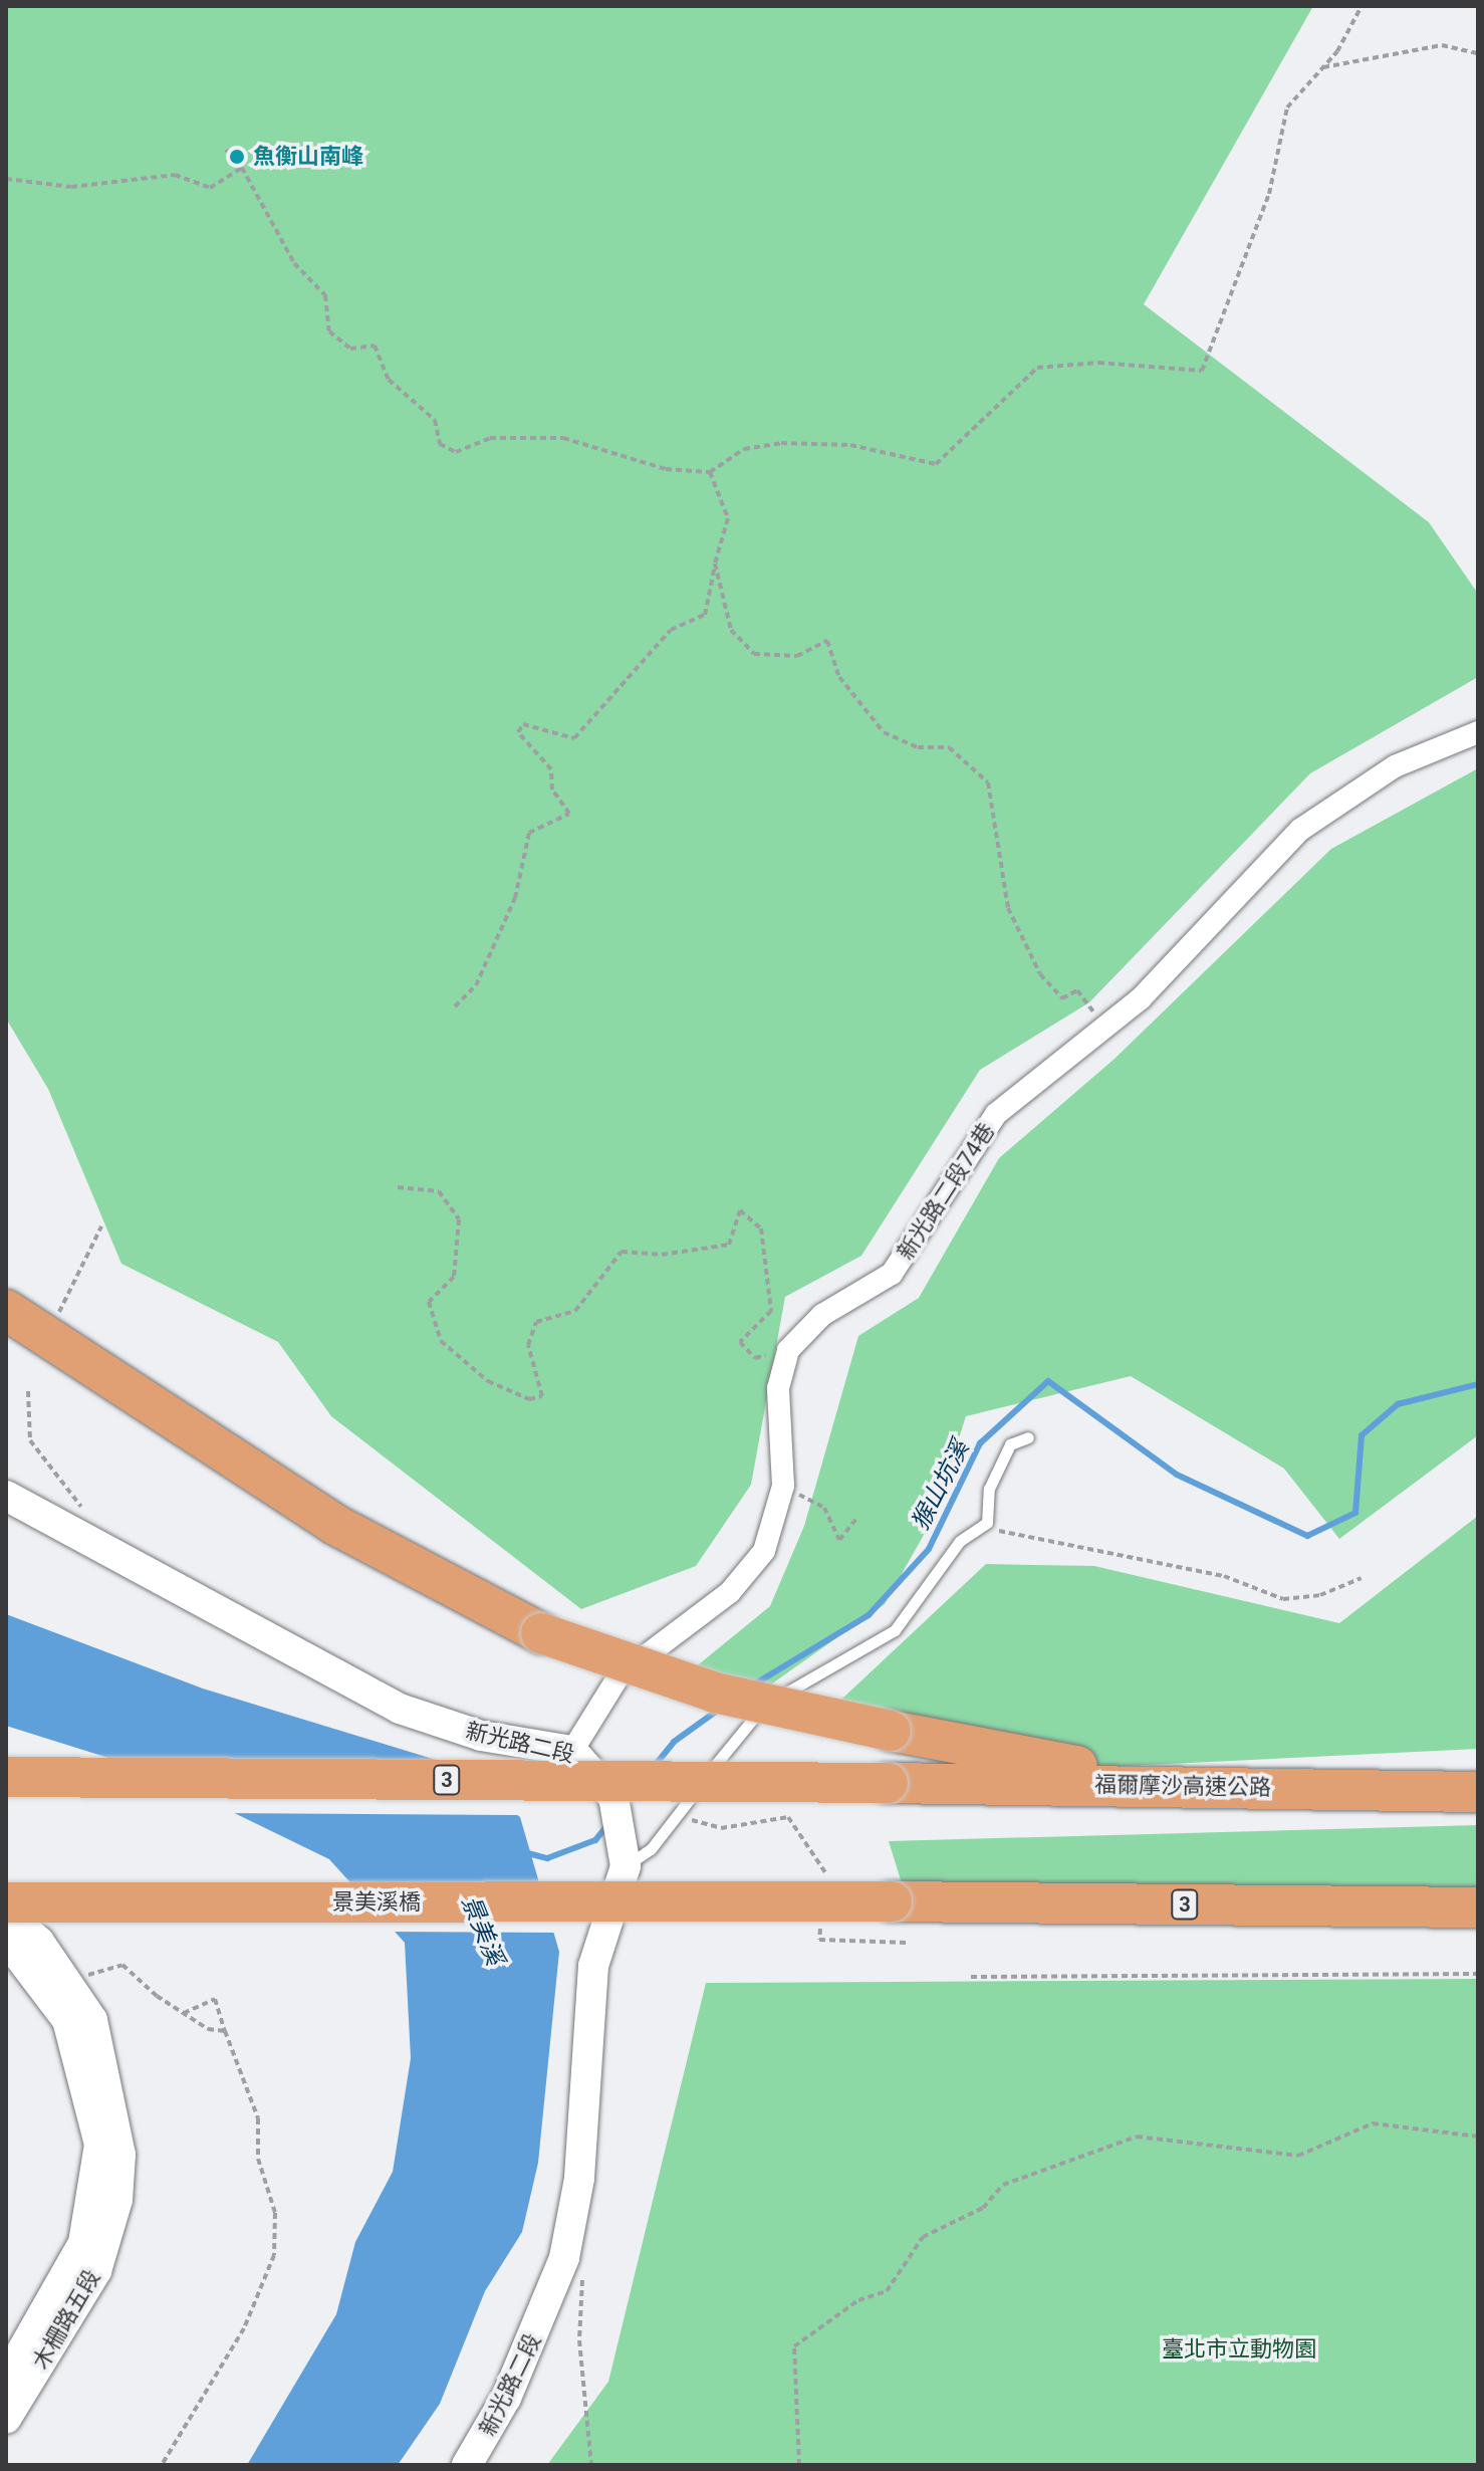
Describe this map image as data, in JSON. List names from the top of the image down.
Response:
{
  "streets": {
    "highway": ["3", "福爾摩沙高速公路", "景美溪橋"],
    "street": ["新光路二段74巷", "新光路二段", "木柵路五段"]
  },
  "crossings": [
    ["新光路二段74巷", "新光路二段"]
  ],
  "water": ["猴山坑溪", "景美溪"],
  "parks": ["臺北市立動物園"],
  "places": ["魚衡山南峰"]
}
